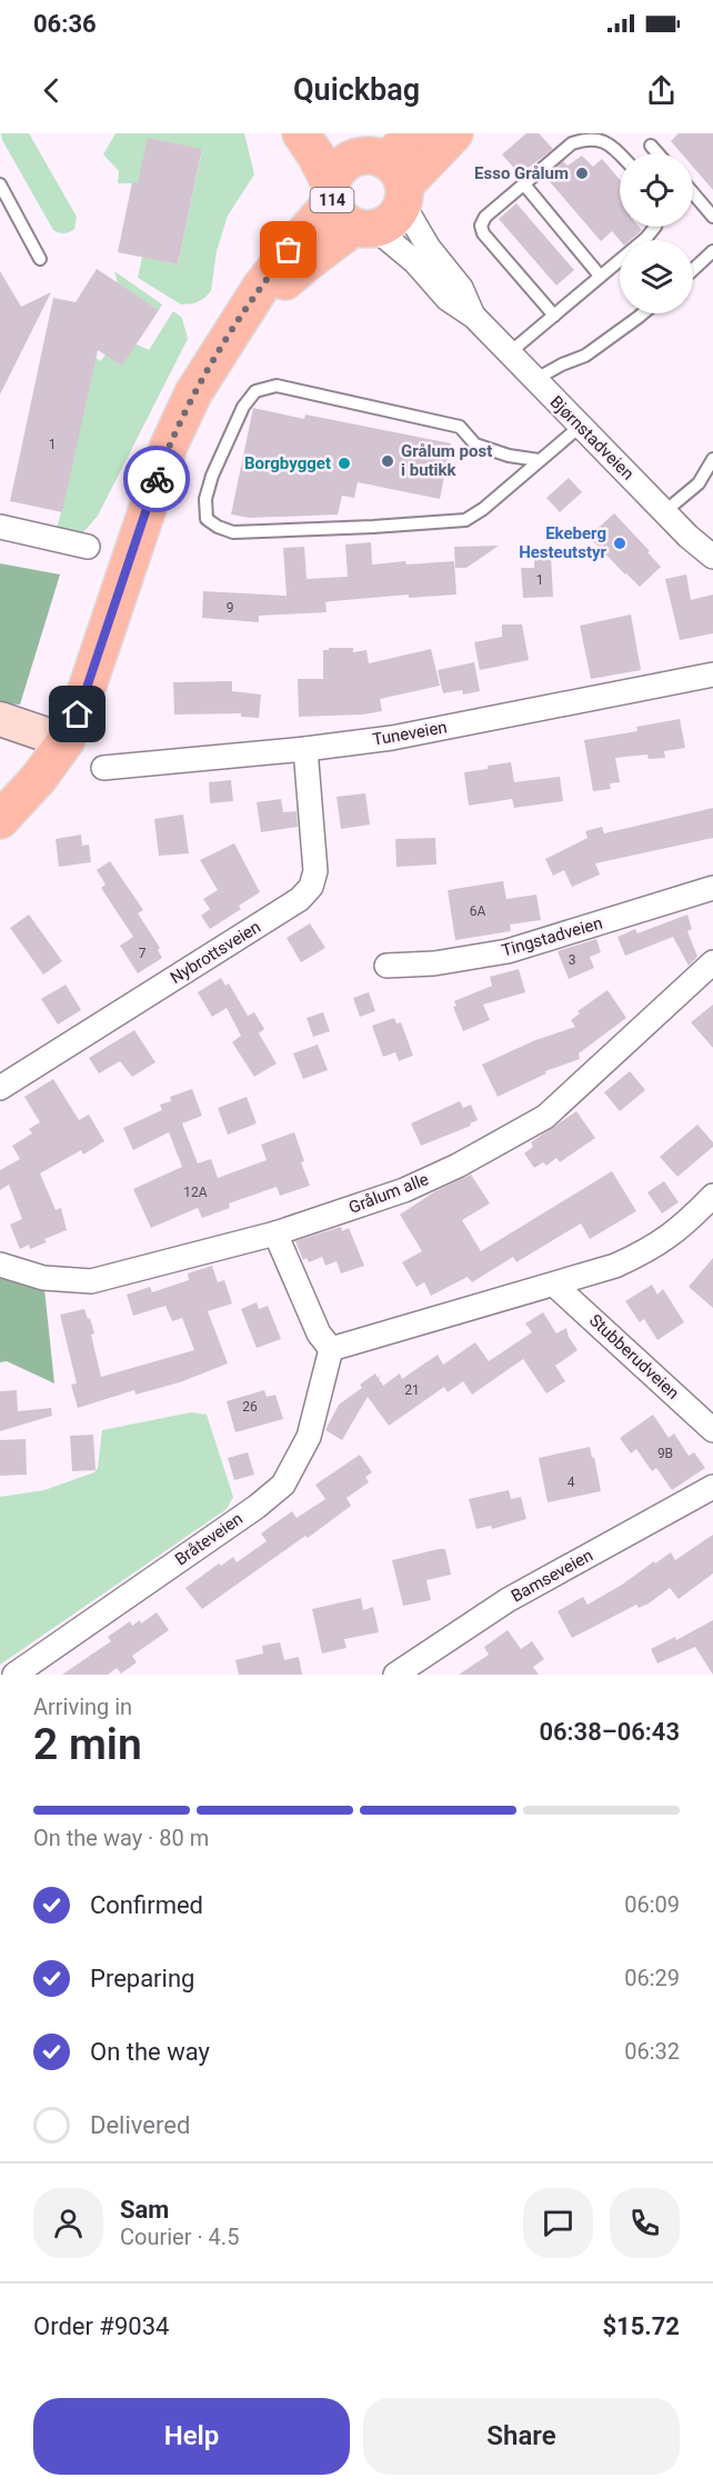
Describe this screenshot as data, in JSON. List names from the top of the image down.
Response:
{
  "streets": {
    "main road": ["114", "Bjørnstadveien"],
    "street": [
      "Tuneveien",
      "Tingstadveien",
      "Nybrottsveien",
      "Grålum alle",
      "Stubberudveien",
      "Bråteveien",
      "Bamseveien"
    ]
  },
  "crossings": [
    ["114", "Bjørnstadveien"],
    ["Tuneveien", "Nybrottsveien"]
  ],
  "places": [
    "Esso Grålum",
    "Grålum post i butikk",
    "Borgbygget",
    "Ekeberg Hesteutstyr"
  ],
  "house_numbers": [
    "1",
    "1",
    "9",
    "6A",
    "7",
    "3",
    "12A",
    "21",
    "26",
    "9B",
    "4"
  ],
  "page": {
    "status": "06:36",
    "header": "Quickbag",
    "heading": ["2 min", "Arriving in", "06:38–06:43"],
    "panel": [
      "Sam",
      "Courier · 4.5",
      "Order #9034",
      "$15.72"
    ],
    "bar": "On the way · 80 m",
    "list": [
      ["Confirmed", "06:09"],
      ["Preparing", "06:29"],
      ["On the way", "06:32"],
      "Delivered"
    ],
    "buttons": ["Help", "Share"]
  }
}
